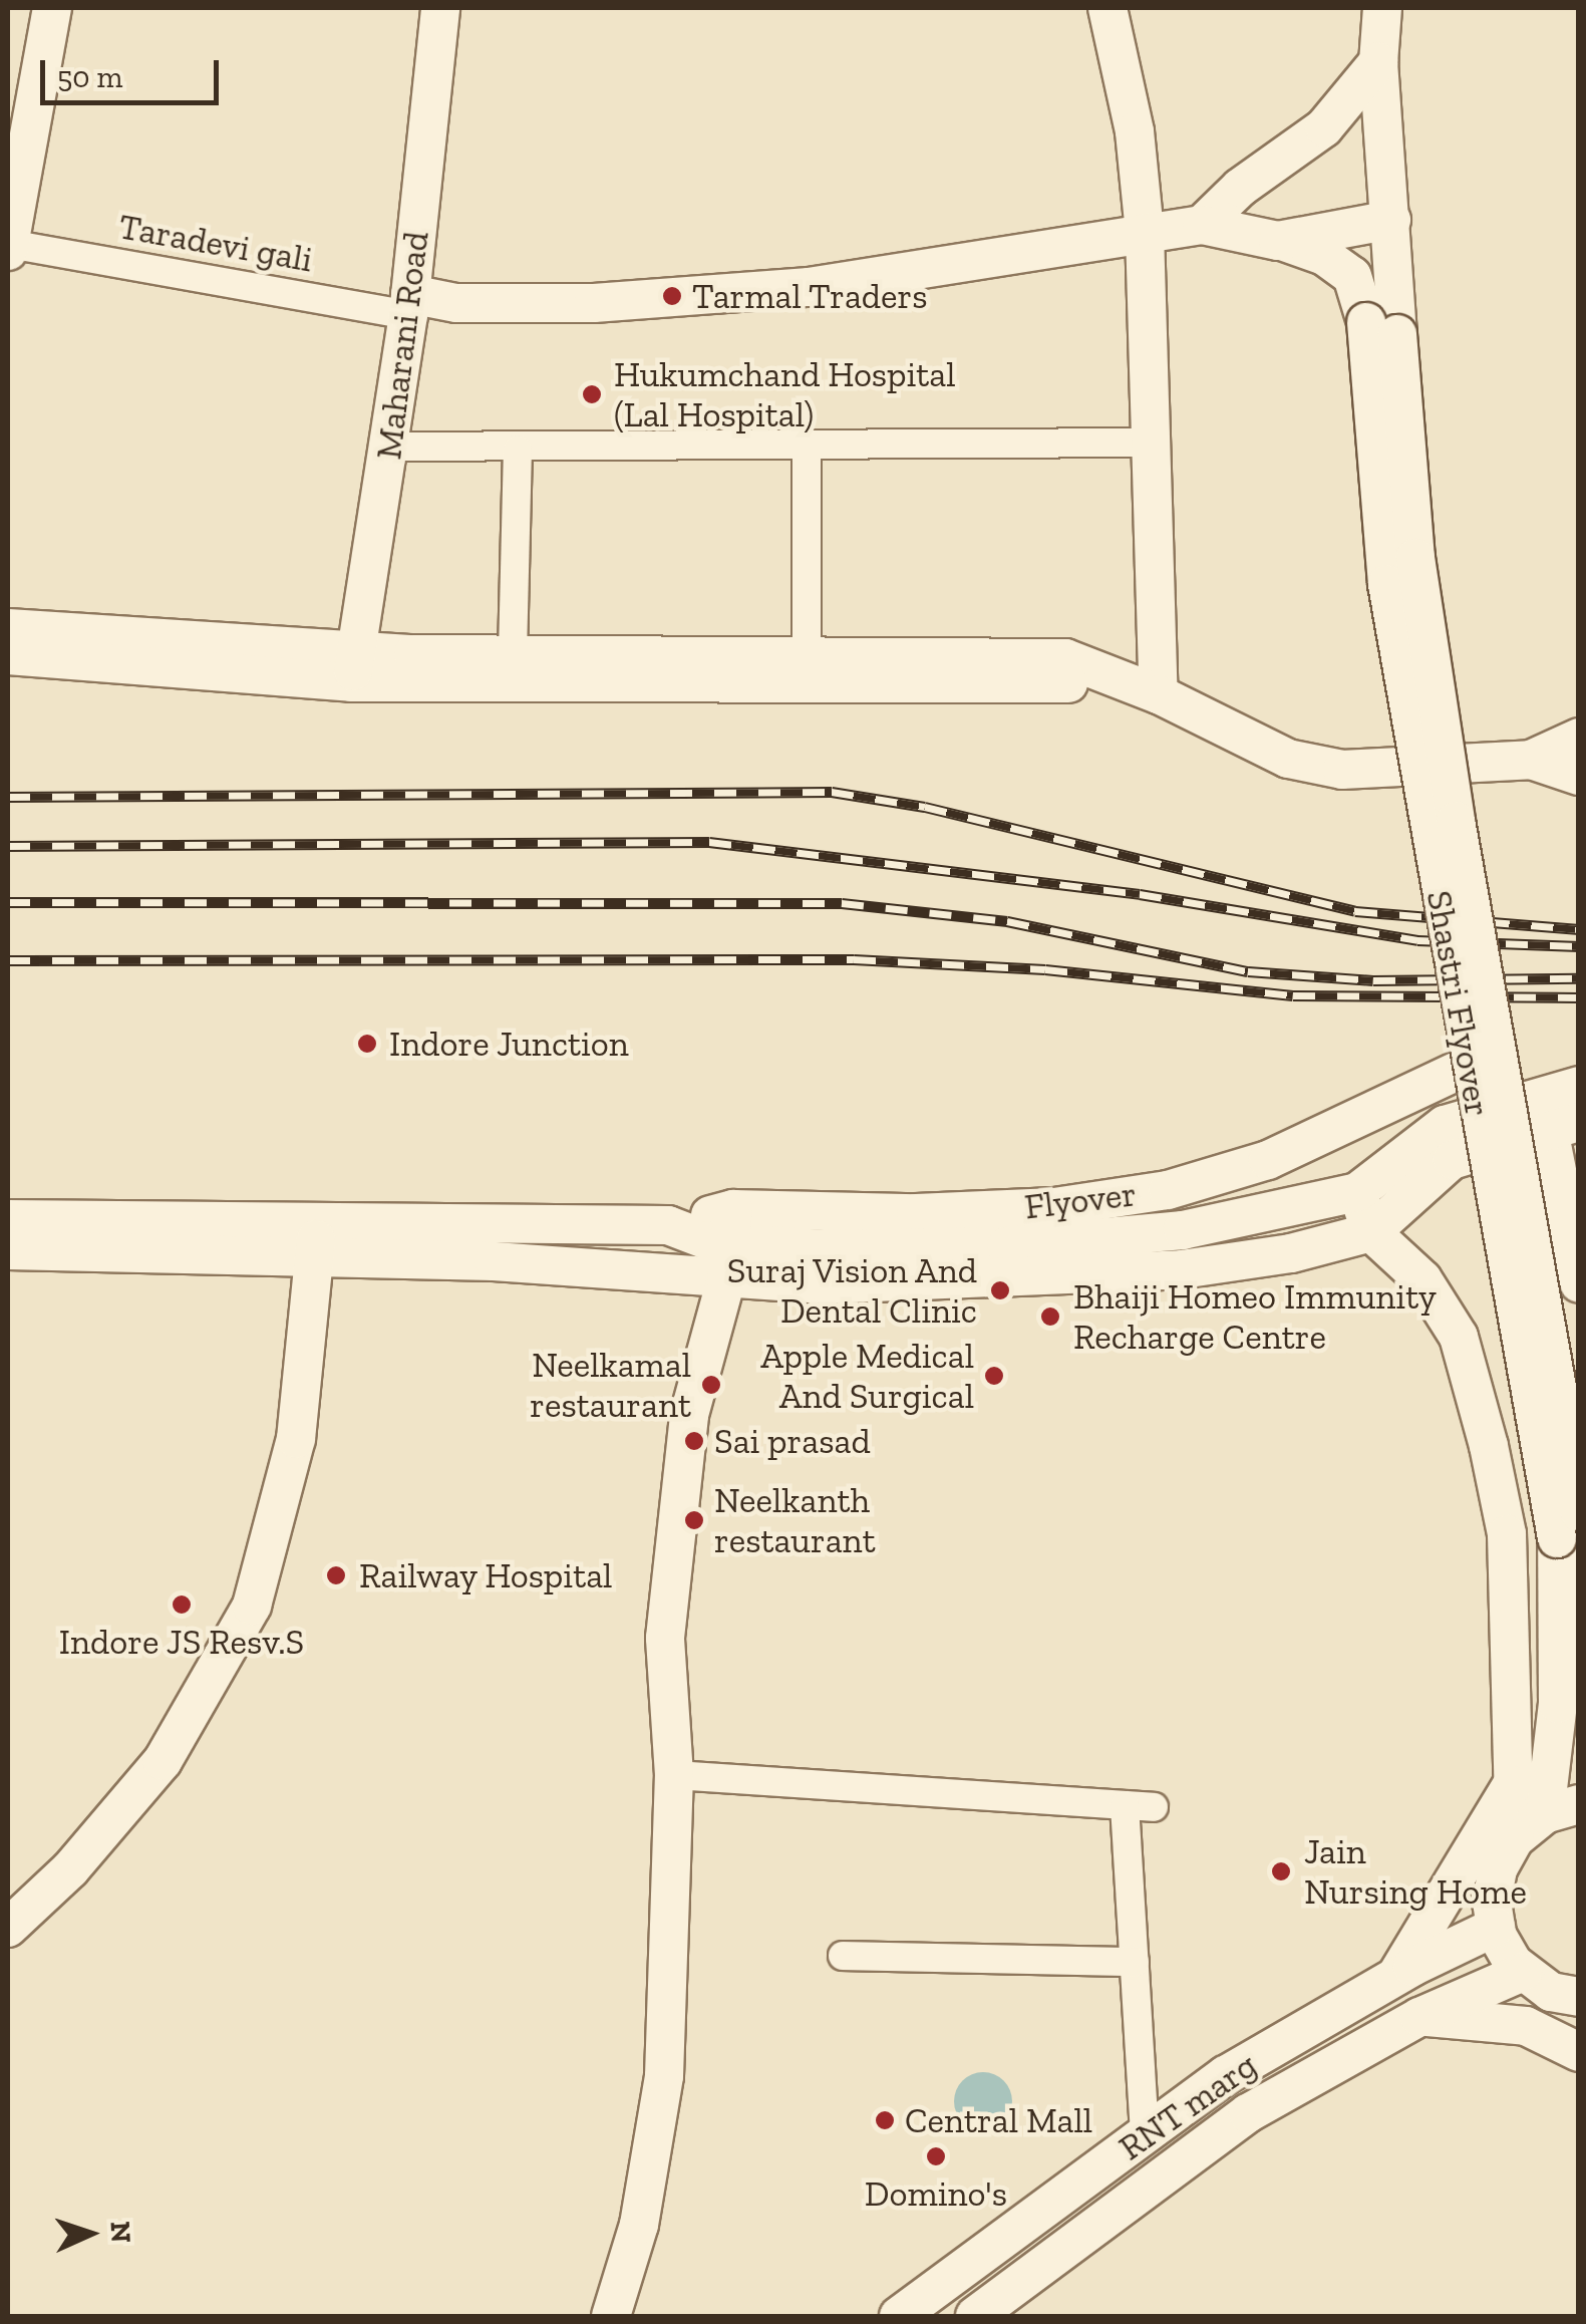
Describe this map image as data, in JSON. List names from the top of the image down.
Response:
{
  "streets": {
    "street": [
      "Taradevi gali",
      "Maharani Road",
      "Shastri Flyover",
      "Flyover",
      "RNT marg"
    ]
  },
  "crossings": [
    ["Taradevi gali", "Maharani Road"],
    ["Shastri Flyover", "Flyover"]
  ],
  "places": [
    "Tarmal Traders",
    "Hukumchand Hospital (Lal Hospital)",
    "Indore Junction",
    "Suraj Vision And Dental Clinic",
    "Bhaiji Homeo Immunity Recharge Centre",
    "Apple Medical And Surgical",
    "Neelkamal restaurant",
    "Sai prasad",
    "Neelkanth restaurant",
    "Railway Hospital",
    "Indore JS Resv.S",
    "Jain Nursing Home",
    "Central Mall",
    "Domino's"
  ],
  "scale_bar": "50 m",
  "north": "right"
}
